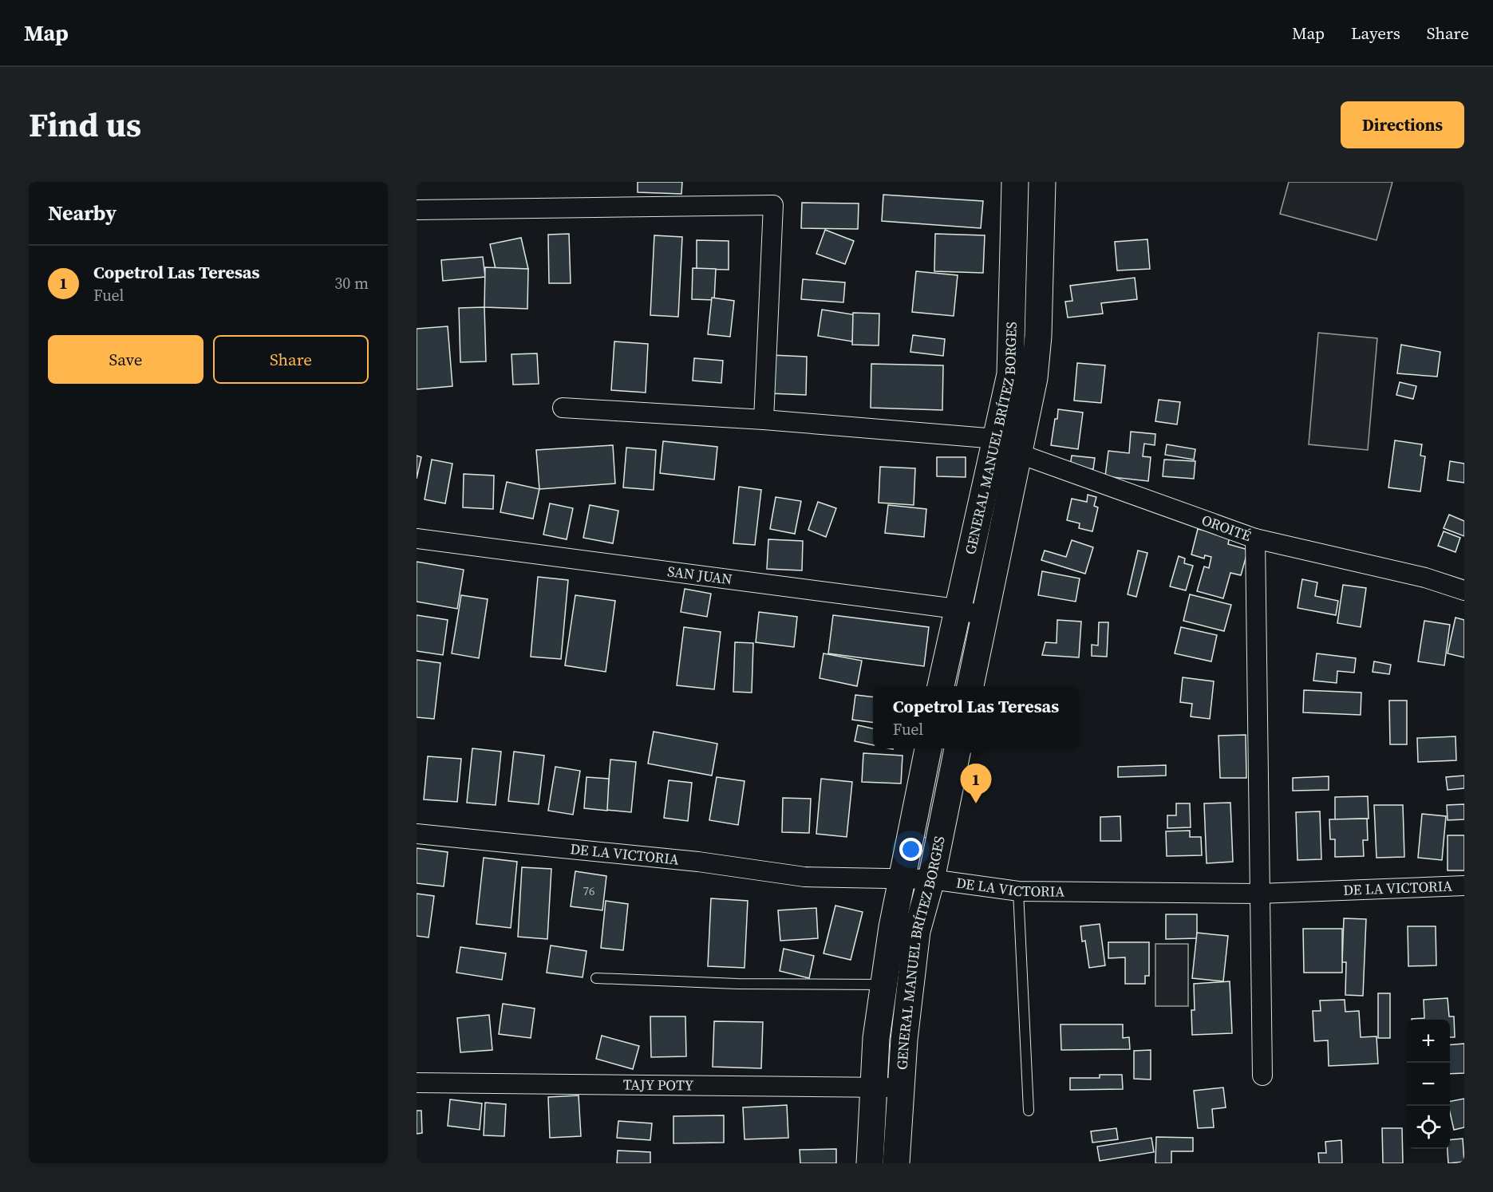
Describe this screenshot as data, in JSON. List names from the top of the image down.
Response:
{
  "streets": {
    "main road": ["GENERAL MANUEL BRÍTEZ BORGES"],
    "street": [
      "OROITÉ",
      "SAN JUAN",
      "DE LA VICTORIA",
      "TAJY POTY"
    ]
  },
  "crossings": [
    ["GENERAL MANUEL BRÍTEZ BORGES", "OROITÉ"],
    ["GENERAL MANUEL BRÍTEZ BORGES", "SAN JUAN"],
    ["GENERAL MANUEL BRÍTEZ BORGES", "DE LA VICTORIA"],
    ["GENERAL MANUEL BRÍTEZ BORGES", "TAJY POTY"]
  ],
  "house_numbers": ["76"],
  "page": {
    "header": "Map",
    "nav": ["Map", "Layers", "Share"],
    "title": "Find us",
    "buttons": [
      "Directions",
      ["Save", "Share"]
    ],
    "heading": "Nearby",
    "list": [
      {
        "mark": "1",
        "name": "Copetrol Las Teresas",
        "note": "Fuel",
        "value": "30 m"
      }
    ],
    "popup": ["Copetrol Las Teresas", "Fuel"],
    "pins": "1",
    "map_buttons": ["+", "−"]
  }
}
